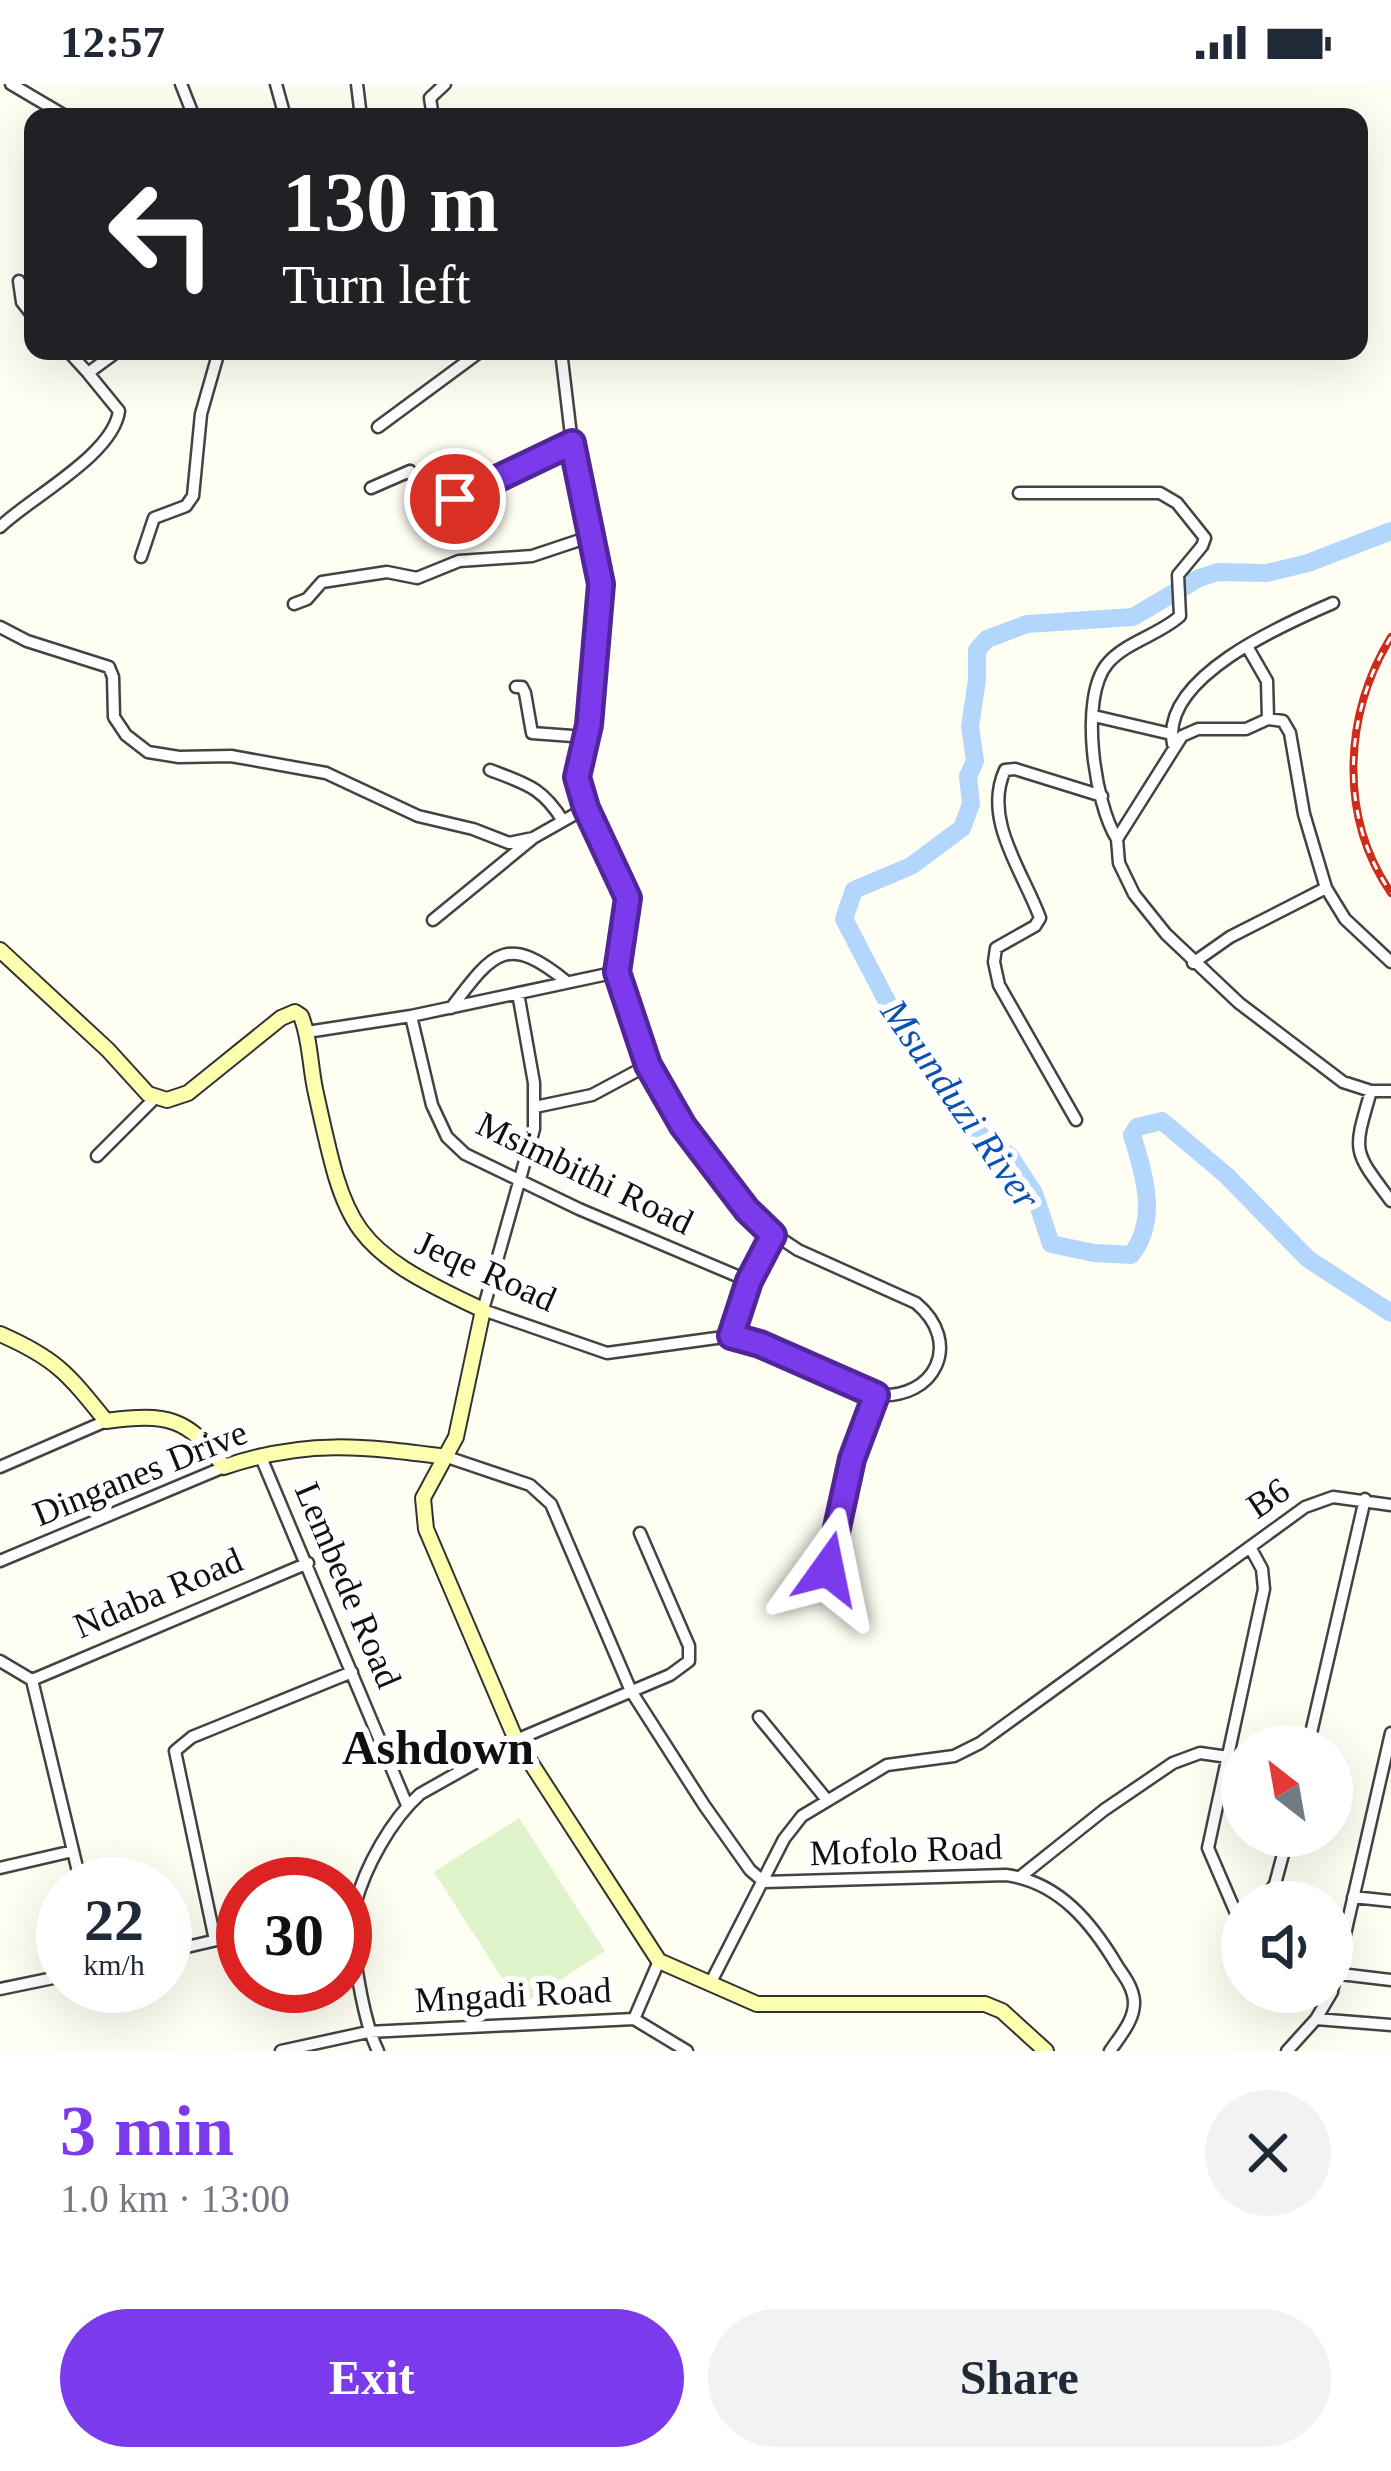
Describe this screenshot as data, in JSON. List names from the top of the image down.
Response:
{
  "streets": {
    "street": [
      "Msimbithi Road",
      "Jeqe Road",
      "Dinganes Drive",
      "B6",
      "Lembede Road",
      "Ndaba Road",
      "Mofolo Road",
      "Mngadi Road"
    ]
  },
  "crossings": [
    ["Dinganes Drive", "Lembede Road"],
    ["B6", "Mofolo Road"],
    ["B6", "Mngadi Road"],
    ["Lembede Road", "Ndaba Road"]
  ],
  "districts": ["Ashdown"],
  "water": ["Msunduzi River"],
  "north": "top left",
  "page": {
    "status": "12:57",
    "turn": ["130 m", "Turn left"],
    "speed": "22 km/h",
    "limit": "30",
    "heading": ["3 min", "1.0 km · 13:00"],
    "buttons": ["Exit", "Share"]
  }
}
